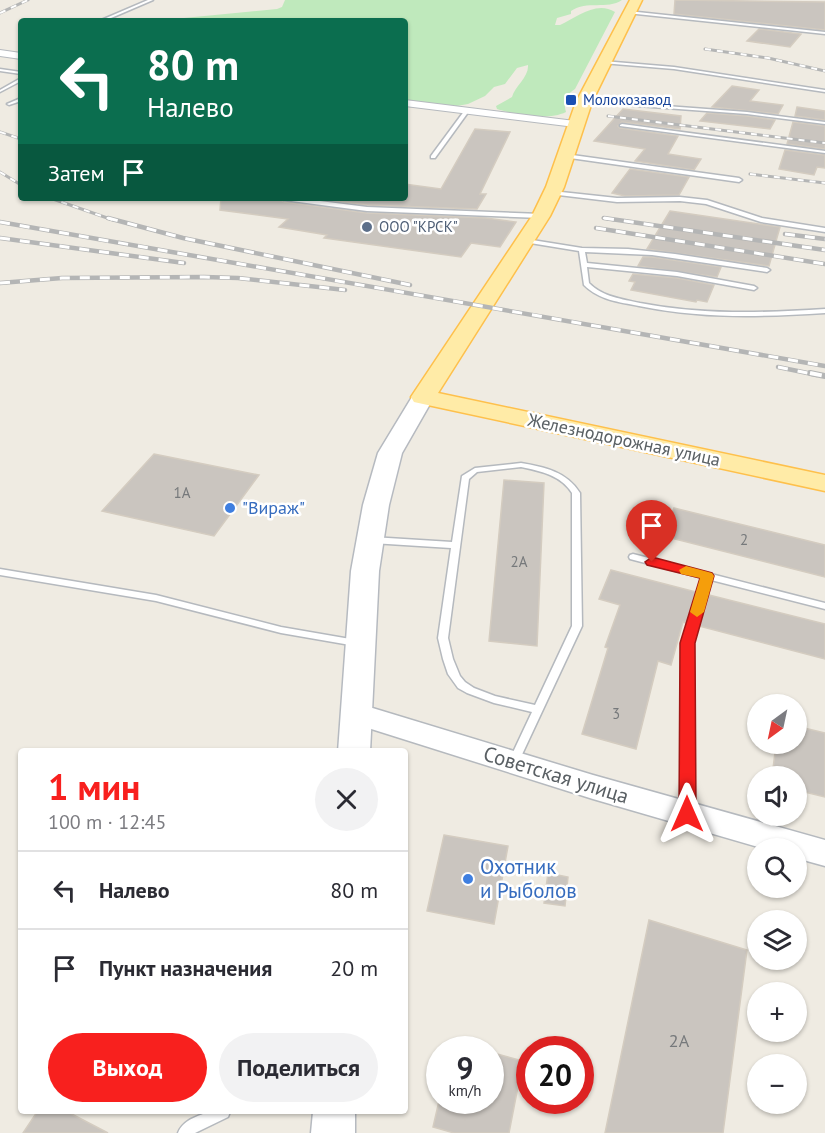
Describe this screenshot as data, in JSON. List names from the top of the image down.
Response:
{
  "streets": {
    "main road": ["Железнодорожная улица"],
    "street": ["Советская улица"]
  },
  "places": {
    "transit": ["Молокозавод"],
    "other": ["ООО \"КРСК\"", "\"Вираж\"", "Охотник и Рыболов"]
  },
  "house_numbers": [
    "1А",
    "2",
    "2А",
    "3",
    "2А"
  ],
  "north": "bottom left",
  "page": {
    "turn": ["80 m", "Налево"],
    "then": "Затем",
    "map_buttons": ["+", "−"],
    "heading": ["1 мин", "100 m · 12:45"],
    "list": [
      {
        "name": "Налево",
        "value": "80 m"
      },
      {
        "name": "Пункт назначения",
        "value": "20 m"
      }
    ],
    "buttons": ["Выход", "Поделиться"],
    "speed": "9 km/h",
    "limit": "20"
  }
}
